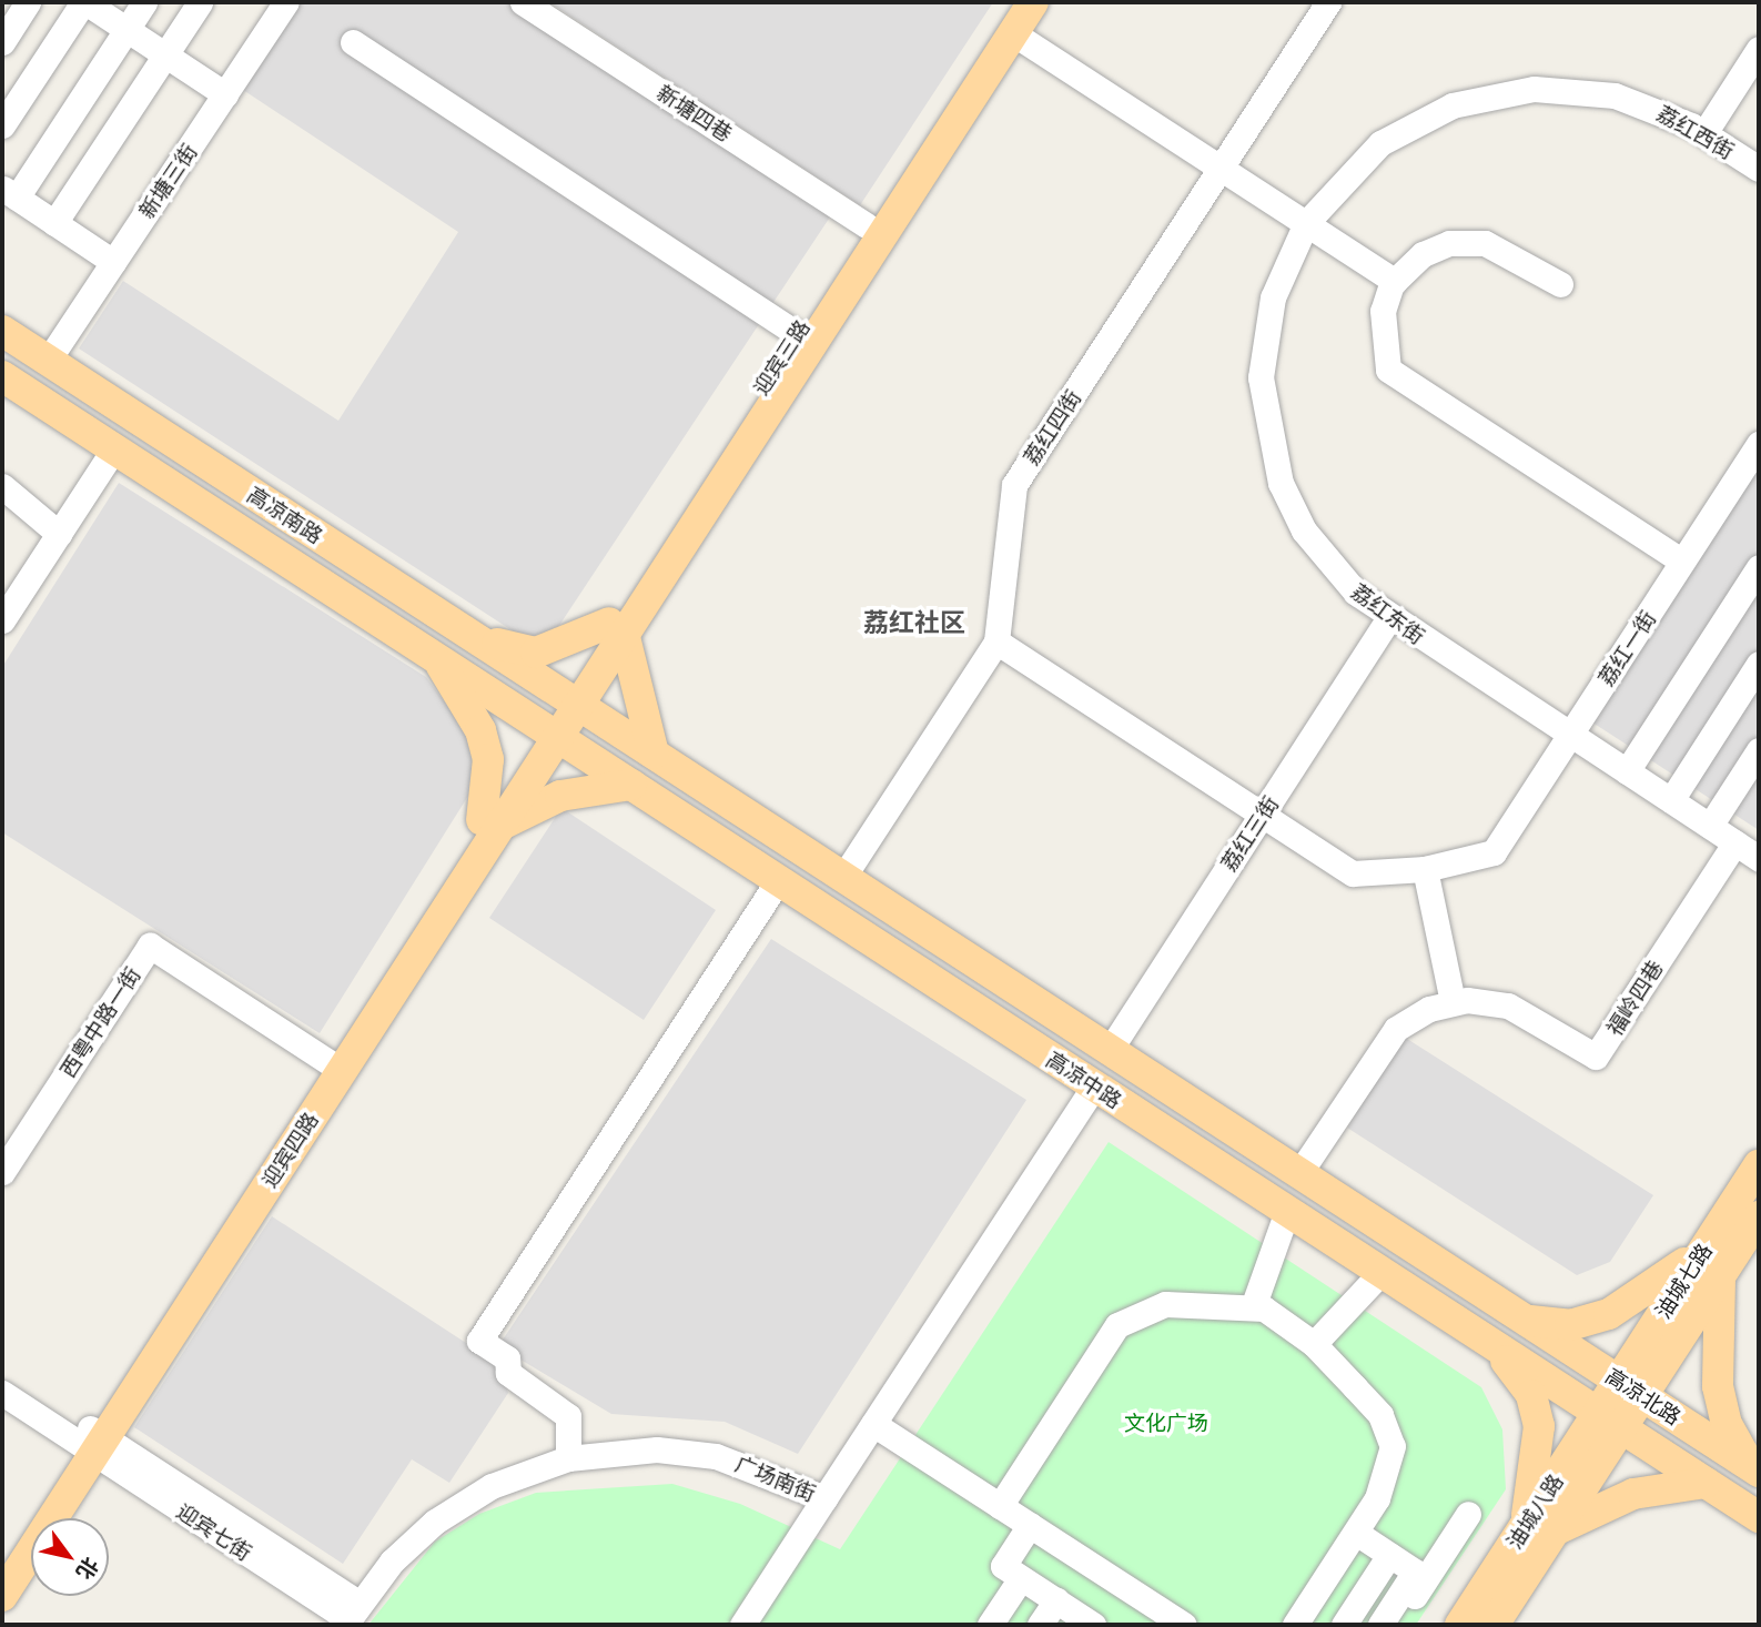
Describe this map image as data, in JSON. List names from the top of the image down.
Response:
{
  "streets": {
    "main road": [
      "迎宾三路",
      "高凉南路",
      "高凉中路",
      "迎宾四路",
      "油城七路",
      "高凉北路",
      "油城八路"
    ],
    "street": [
      "新塘四巷",
      "荔红西街",
      "新塘三街",
      "荔红四街",
      "荔红东街",
      "荔红一街",
      "荔红三街",
      "福岭四巷",
      "西粤中路一街",
      "广场南街",
      "迎宾七街"
    ]
  },
  "crossings": [
    ["新塘四巷", "迎宾三路"],
    ["荔红西街", "荔红东街"],
    ["新塘三街", "高凉南路"],
    ["迎宾三路", "高凉南路"],
    ["迎宾三路", "高凉中路"],
    ["迎宾三路", "迎宾四路"],
    ["荔红四街", "高凉中路"],
    ["高凉南路", "高凉中路"],
    ["高凉南路", "迎宾四路"],
    ["荔红东街", "荔红一街"],
    ["荔红东街", "荔红三街"],
    ["荔红东街", "福岭四巷"],
    ["荔红三街", "高凉中路"],
    ["福岭四巷", "高凉中路"],
    ["西粤中路一街", "迎宾四路"],
    ["高凉中路", "迎宾四路"],
    ["高凉中路", "油城七路"],
    ["高凉中路", "高凉北路"],
    ["高凉中路", "广场南街"],
    ["高凉中路", "油城八路"],
    ["迎宾四路", "迎宾七街"],
    ["油城七路", "高凉北路"],
    ["油城七路", "油城八路"],
    ["高凉北路", "油城八路"],
    ["广场南街", "迎宾七街"]
  ],
  "districts": ["荔红社区"],
  "parks": ["文化广场"],
  "north": "bottom right"
}
